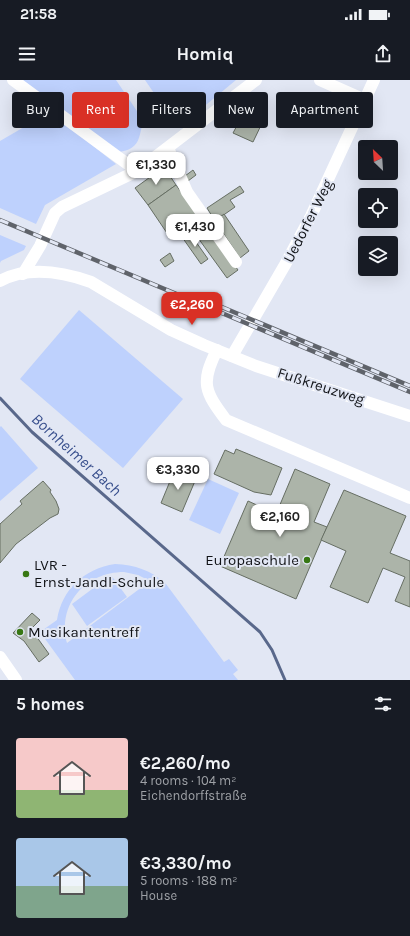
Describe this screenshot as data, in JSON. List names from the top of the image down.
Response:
{
  "streets": {
    "street": ["Uedorfer Weg", "Fußkreuzweg"]
  },
  "crossings": [
    ["Uedorfer Weg", "Fußkreuzweg"]
  ],
  "water": ["Bornheimer Bach"],
  "places": ["Europaschule", "LVR - Ernst-Jandl-Schule", "Musikantentreff"],
  "north": "top left",
  "page": {
    "status": "21:58",
    "header": "Homiq",
    "chip": [
      "Buy",
      "Rent",
      "Filters",
      "New",
      "Apartment"
    ],
    "price": [
      "€1,330",
      "€1,430",
      "€2,260",
      "€3,330",
      "€2,160"
    ],
    "heading": "5 homes",
    "list": [
      {
        "name": "€2,260/mo",
        "note": "4 rooms · 104 m² · Eichendorffstraße"
      },
      {
        "name": "€3,330/mo",
        "note": "5 rooms · 188 m² · House"
      }
    ]
  }
}
